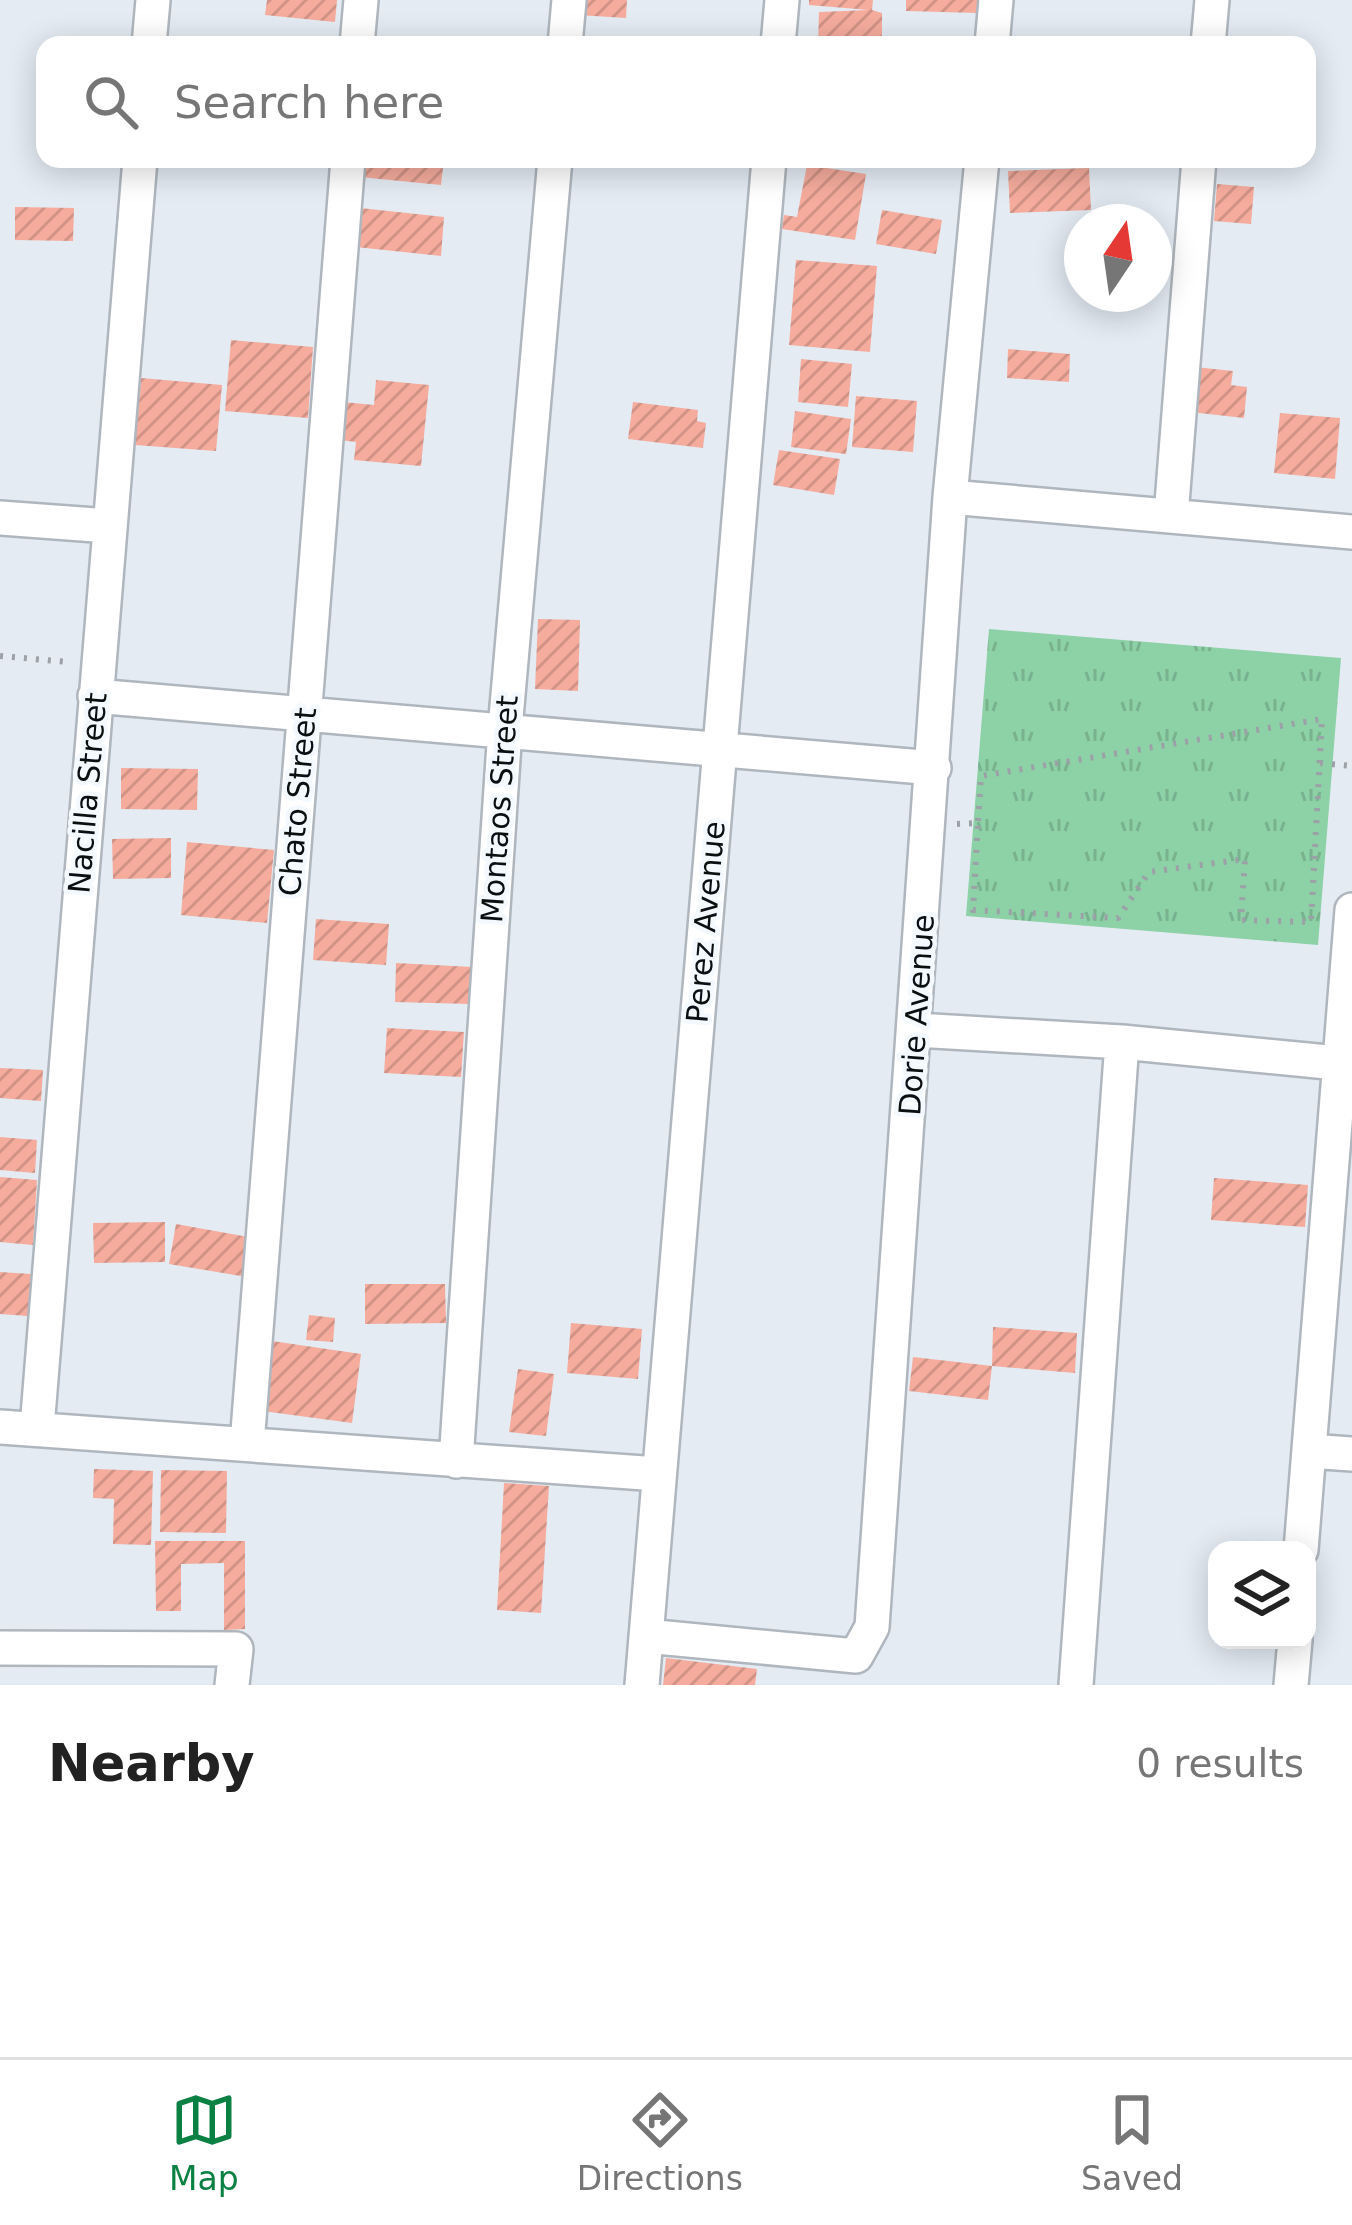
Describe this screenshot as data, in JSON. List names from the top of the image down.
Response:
{
  "streets": {
    "street": [
      "Nacilla Street",
      "Chato Street",
      "Montaos Street",
      "Perez Avenue",
      "Dorie Avenue"
    ]
  },
  "crossings": [
    ["Perez Avenue", "Dorie Avenue"]
  ],
  "north": "top",
  "page": {
    "search": "Search here",
    "heading": ["Nearby", "0 results"],
    "nav": ["Map", "Directions", "Saved"]
  }
}
